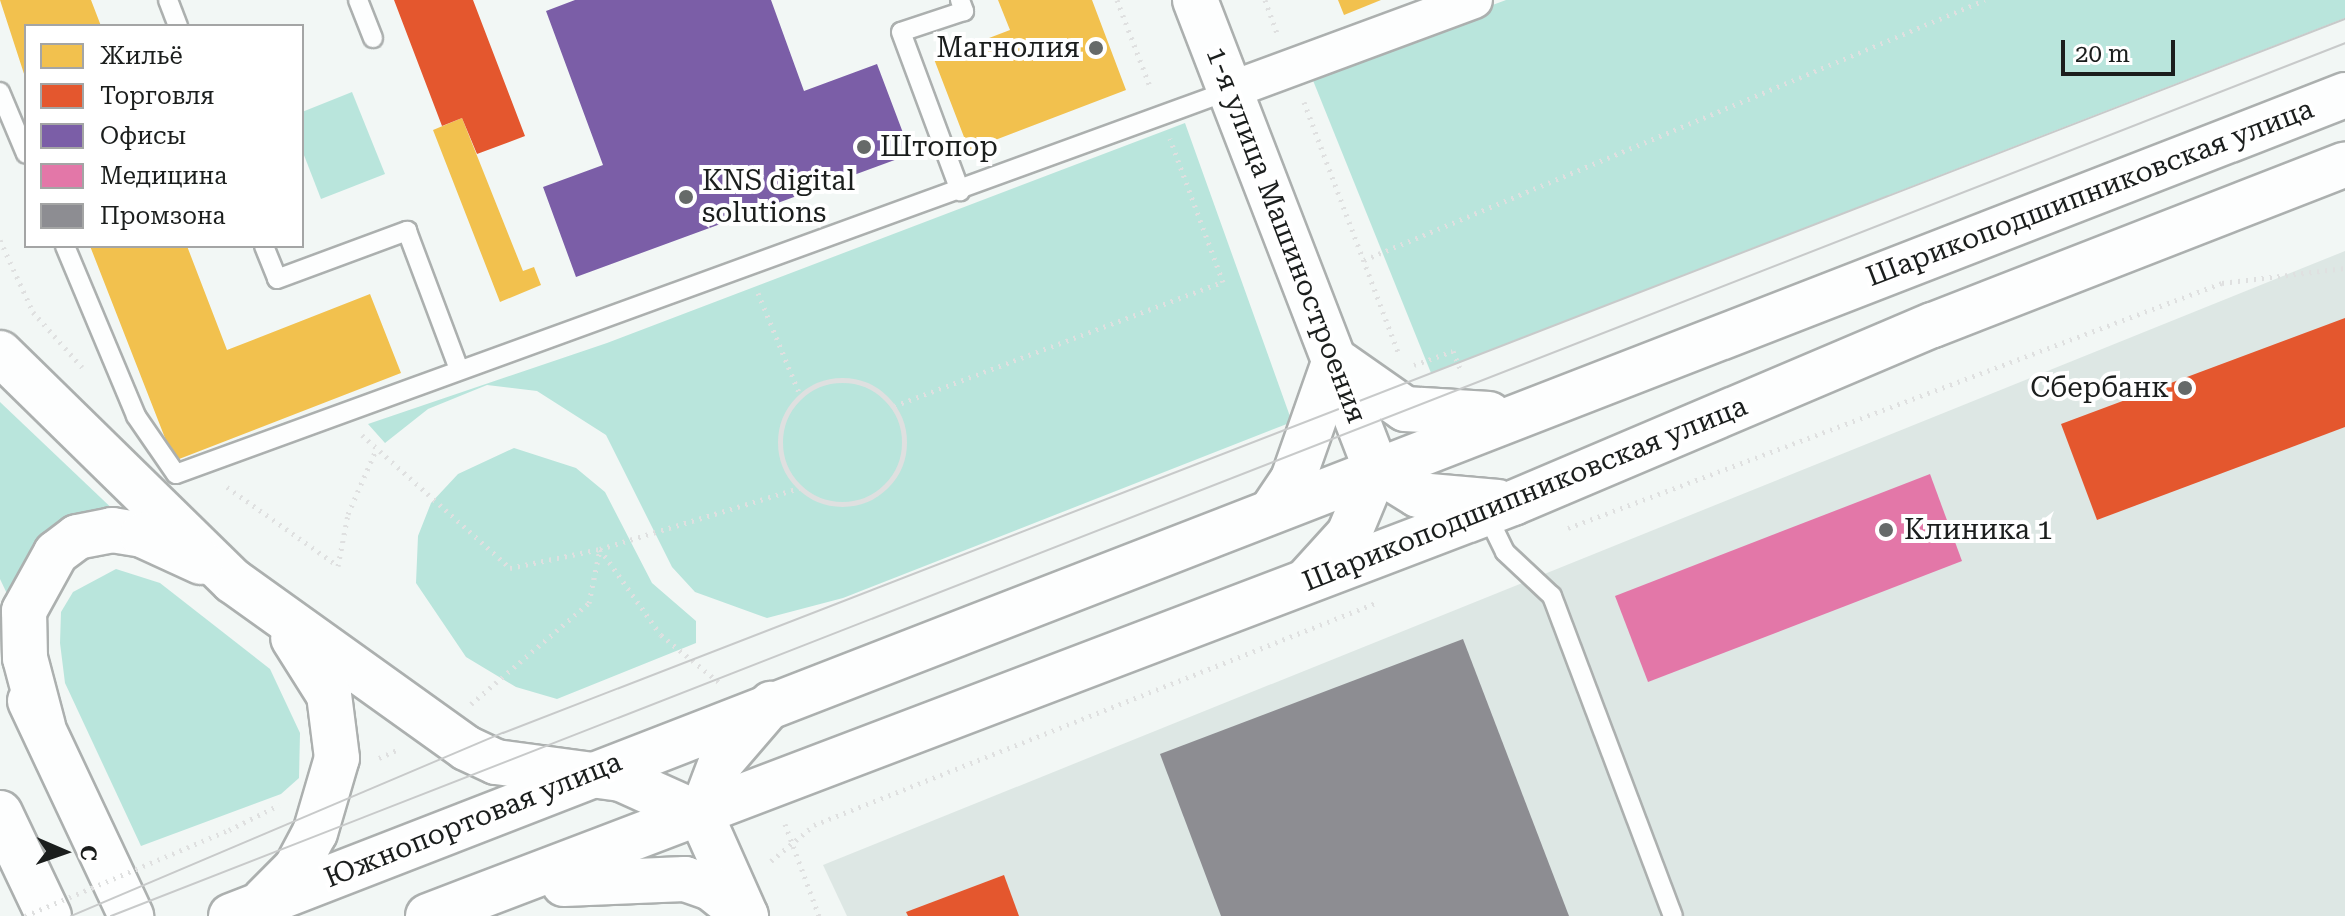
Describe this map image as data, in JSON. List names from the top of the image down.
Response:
{
  "streets": {
    "main road": ["Шарикоподшипниковская улица", "1-я улица Машиностроения", "Южнопортовая улица"]
  },
  "crossings": [
    ["Шарикоподшипниковская улица", "1-я улица Машиностроения"],
    ["Шарикоподшипниковская улица", "Южнопортовая улица"]
  ],
  "places": [
    "Магнолия",
    "Штопор",
    "KNS digital solutions",
    "Сбербанк",
    "Клиника 1"
  ],
  "legend": [
    "Жильё",
    "Торговля",
    "Офисы",
    "Медицина",
    "Промзона"
  ],
  "scale_bar": "20 m",
  "north": "right"
}
